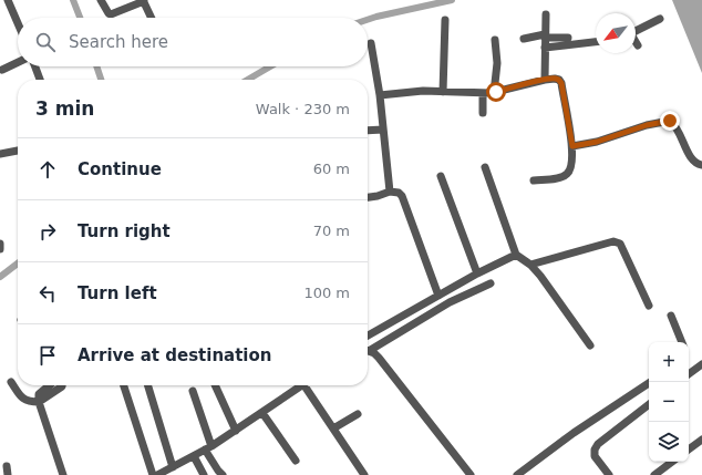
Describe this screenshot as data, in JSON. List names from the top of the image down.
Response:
{
  "north": "bottom left",
  "page": {
    "search": "Search here",
    "heading": ["3 min", "Walk · 230 m"],
    "list": [
      ["Continue", "60 m"],
      ["Turn right", "70 m"],
      ["Turn left", "100 m"],
      "Arrive at destination"
    ],
    "map_buttons": ["+", "−"]
  }
}
